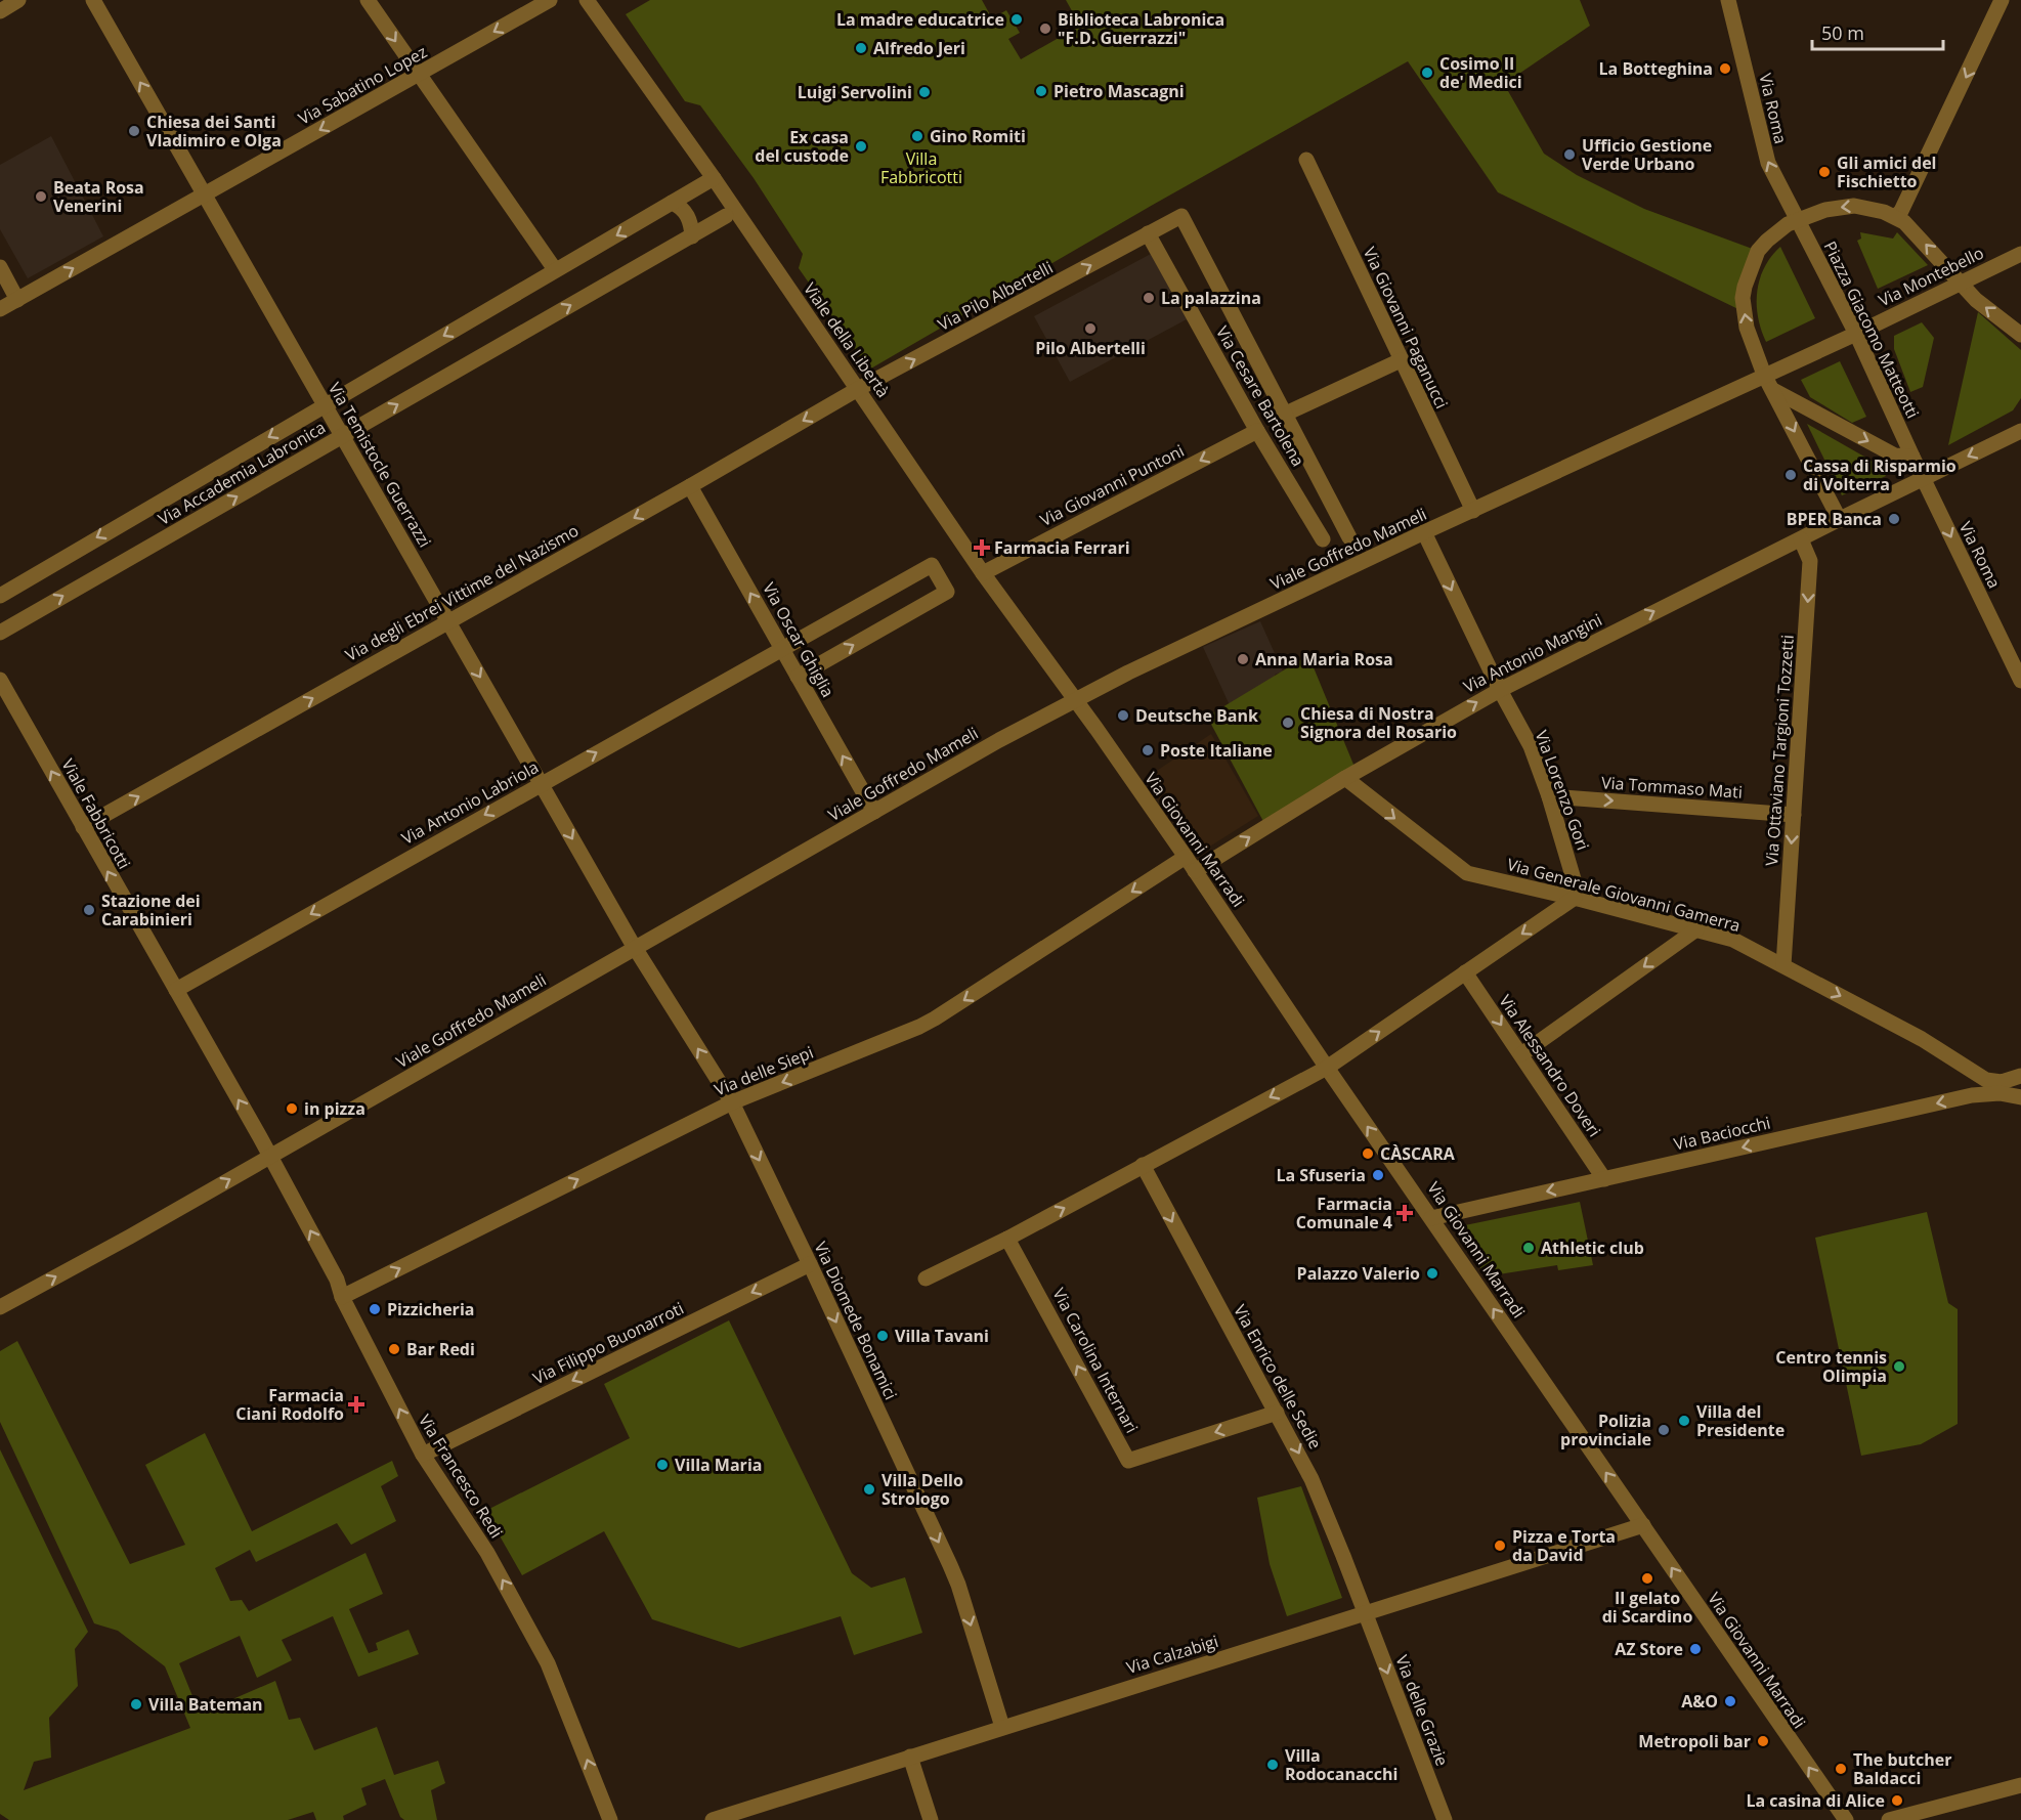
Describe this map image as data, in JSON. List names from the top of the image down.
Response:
{
  "streets": {
    "street": [
      "Via Sabatino Lopez",
      "Via Roma",
      "Via Montebello",
      "Via Pilo Albertelli",
      "Via Giovanni Paganucci",
      "Piazza Giacomo Matteotti",
      "Viale della Libertà",
      "Via Cesare Bartolena",
      "Via Temistocle Guerrazzi",
      "Via Accademia Labronica",
      "Via Giovanni Puntoni",
      "Viale Goffredo Mameli",
      "Via degli Ebrei Vittime del Nazismo",
      "Via Oscar Ghiglia",
      "Via Antonio Mangini",
      "Via Ottaviano Targioni Tozzetti",
      "Via Tommaso Mati",
      "Via Lorenzo Gori",
      "Via Antonio Labriola",
      "Viale Fabbricotti",
      "Via Giovanni Marradi",
      "Via Generale Giovanni Gamerra",
      "Via Alessandro Doveri",
      "Via delle Siepi",
      "Via Baciocchi",
      "Via Diomede Bonamici",
      "Via Filippo Buonarroti",
      "Via Carolina Internari",
      "Via Enrico delle Sedie",
      "Via Francesco Redi",
      "Via Calzabigi",
      "Via delle Grazie"
    ]
  },
  "crossings": [
    ["Via Sabatino Lopez", "Via Temistocle Guerrazzi"],
    ["Via Roma", "Piazza Giacomo Matteotti"],
    ["Via Montebello", "Piazza Giacomo Matteotti"],
    ["Via Montebello", "Viale Goffredo Mameli"],
    ["Via Pilo Albertelli", "Viale della Libertà"],
    ["Via Pilo Albertelli", "Via Cesare Bartolena"],
    ["Via Pilo Albertelli", "Via degli Ebrei Vittime del Nazismo"],
    ["Via Giovanni Paganucci", "Viale Goffredo Mameli"],
    ["Piazza Giacomo Matteotti", "Viale Goffredo Mameli"],
    ["Viale della Libertà", "Via Accademia Labronica"],
    ["Viale della Libertà", "Via Giovanni Puntoni"],
    ["Viale della Libertà", "Viale Goffredo Mameli"],
    ["Viale della Libertà", "Via degli Ebrei Vittime del Nazismo"],
    ["Viale della Libertà", "Via Giovanni Marradi"],
    ["Via Cesare Bartolena", "Via Giovanni Puntoni"],
    ["Via Temistocle Guerrazzi", "Via Accademia Labronica"],
    ["Via Temistocle Guerrazzi", "Viale Goffredo Mameli"],
    ["Via Temistocle Guerrazzi", "Via degli Ebrei Vittime del Nazismo"],
    ["Via Temistocle Guerrazzi", "Via Antonio Labriola"],
    ["Via Temistocle Guerrazzi", "Via Diomede Bonamici"],
    ["Viale Goffredo Mameli", "Via Oscar Ghiglia"],
    ["Viale Goffredo Mameli", "Via Lorenzo Gori"],
    ["Viale Goffredo Mameli", "Viale Fabbricotti"],
    ["Viale Goffredo Mameli", "Via Giovanni Marradi"],
    ["Viale Goffredo Mameli", "Via Diomede Bonamici"],
    ["Viale Goffredo Mameli", "Via Francesco Redi"],
    ["Via degli Ebrei Vittime del Nazismo", "Via Oscar Ghiglia"],
    ["Via degli Ebrei Vittime del Nazismo", "Viale Fabbricotti"],
    ["Via Oscar Ghiglia", "Via Antonio Labriola"],
    ["Via Antonio Mangini", "Via Ottaviano Targioni Tozzetti"],
    ["Via Antonio Mangini", "Via Lorenzo Gori"],
    ["Via Antonio Mangini", "Via Giovanni Marradi"],
    ["Via Antonio Mangini", "Via Generale Giovanni Gamerra"],
    ["Via Ottaviano Targioni Tozzetti", "Via Tommaso Mati"],
    ["Via Ottaviano Targioni Tozzetti", "Via Generale Giovanni Gamerra"],
    ["Via Tommaso Mati", "Via Lorenzo Gori"],
    ["Via Lorenzo Gori", "Via Generale Giovanni Gamerra"],
    ["Via Antonio Labriola", "Viale Fabbricotti"],
    ["Viale Fabbricotti", "Via Francesco Redi"],
    ["Via Giovanni Marradi", "Via delle Siepi"],
    ["Via Giovanni Marradi", "Via Baciocchi"],
    ["Via Giovanni Marradi", "Via Calzabigi"],
    ["Via Alessandro Doveri", "Via Baciocchi"],
    ["Via delle Siepi", "Via Diomede Bonamici"],
    ["Via delle Siepi", "Via Francesco Redi"],
    ["Via Diomede Bonamici", "Via Filippo Buonarroti"],
    ["Via Diomede Bonamici", "Via Calzabigi"],
    ["Via Filippo Buonarroti", "Via Francesco Redi"],
    ["Via Carolina Internari", "Via Enrico delle Sedie"],
    ["Via Enrico delle Sedie", "Via Calzabigi"],
    ["Via Enrico delle Sedie", "Via delle Grazie"],
    ["Via Calzabigi", "Via delle Grazie"]
  ],
  "one_way": [
    "Via Pilo Albertelli",
    "Via Giovanni Puntoni",
    "Via Oscar Ghiglia",
    "Via Antonio Mangini",
    "Via Ottaviano Targioni Tozzetti",
    "Via Tommaso Mati",
    "Via Lorenzo Gori",
    "Viale Fabbricotti",
    "Via Giovanni Marradi",
    "Via Generale Giovanni Gamerra",
    "Via Alessandro Doveri",
    "Via Baciocchi",
    "Via Filippo Buonarroti",
    "Via Enrico delle Sedie",
    "Via Francesco Redi",
    "Via delle Grazie"
  ],
  "parks": ["Villa Fabbricotti"],
  "places": {
    "other": [
      "La madre educatrice",
      "Biblioteca Labronica \"F.D. Guerrazzi\"",
      "Alfredo Jeri",
      "La Botteghina",
      "Cosimo II de' Medici",
      "Pietro Mascagni",
      "Luigi Servolini",
      "Chiesa dei Santi Vladimiro e Olga",
      "Gino Romiti",
      "Ex casa del custode",
      "Ufficio Gestione Verde Urbano",
      "Gli amici del Fischietto",
      "Beata Rosa Venerini",
      "La palazzina",
      "Pilo Albertelli",
      "Cassa di Risparmio di Volterra",
      "BPER Banca",
      "Anna Maria Rosa",
      "Deutsche Bank",
      "Chiesa di Nostra Signora del Rosario",
      "Poste Italiane",
      "Stazione dei Carabinieri",
      "in pizza",
      "CÀSCARA",
      "La Sfuseria",
      "Athletic club",
      "Palazzo Valerio",
      "Pizzicheria",
      "Villa Tavani",
      "Bar Redi",
      "Centro tennis Olimpia",
      "Villa del Presidente",
      "Polizia provinciale",
      "Villa Maria",
      "Villa Dello Strologo",
      "Pizza e Torta da David",
      "Il gelato di Scardino",
      "AZ Store",
      "A&O",
      "Villa Bateman",
      "Metropoli bar",
      "Villa Rodocanacchi",
      "The butcher Baldacci",
      "La casina di Alice"
    ],
    "health": ["Farmacia Ferrari", "Farmacia Comunale 4", "Farmacia Ciani Rodolfo"]
  },
  "scale_bar": "50 m"
}
